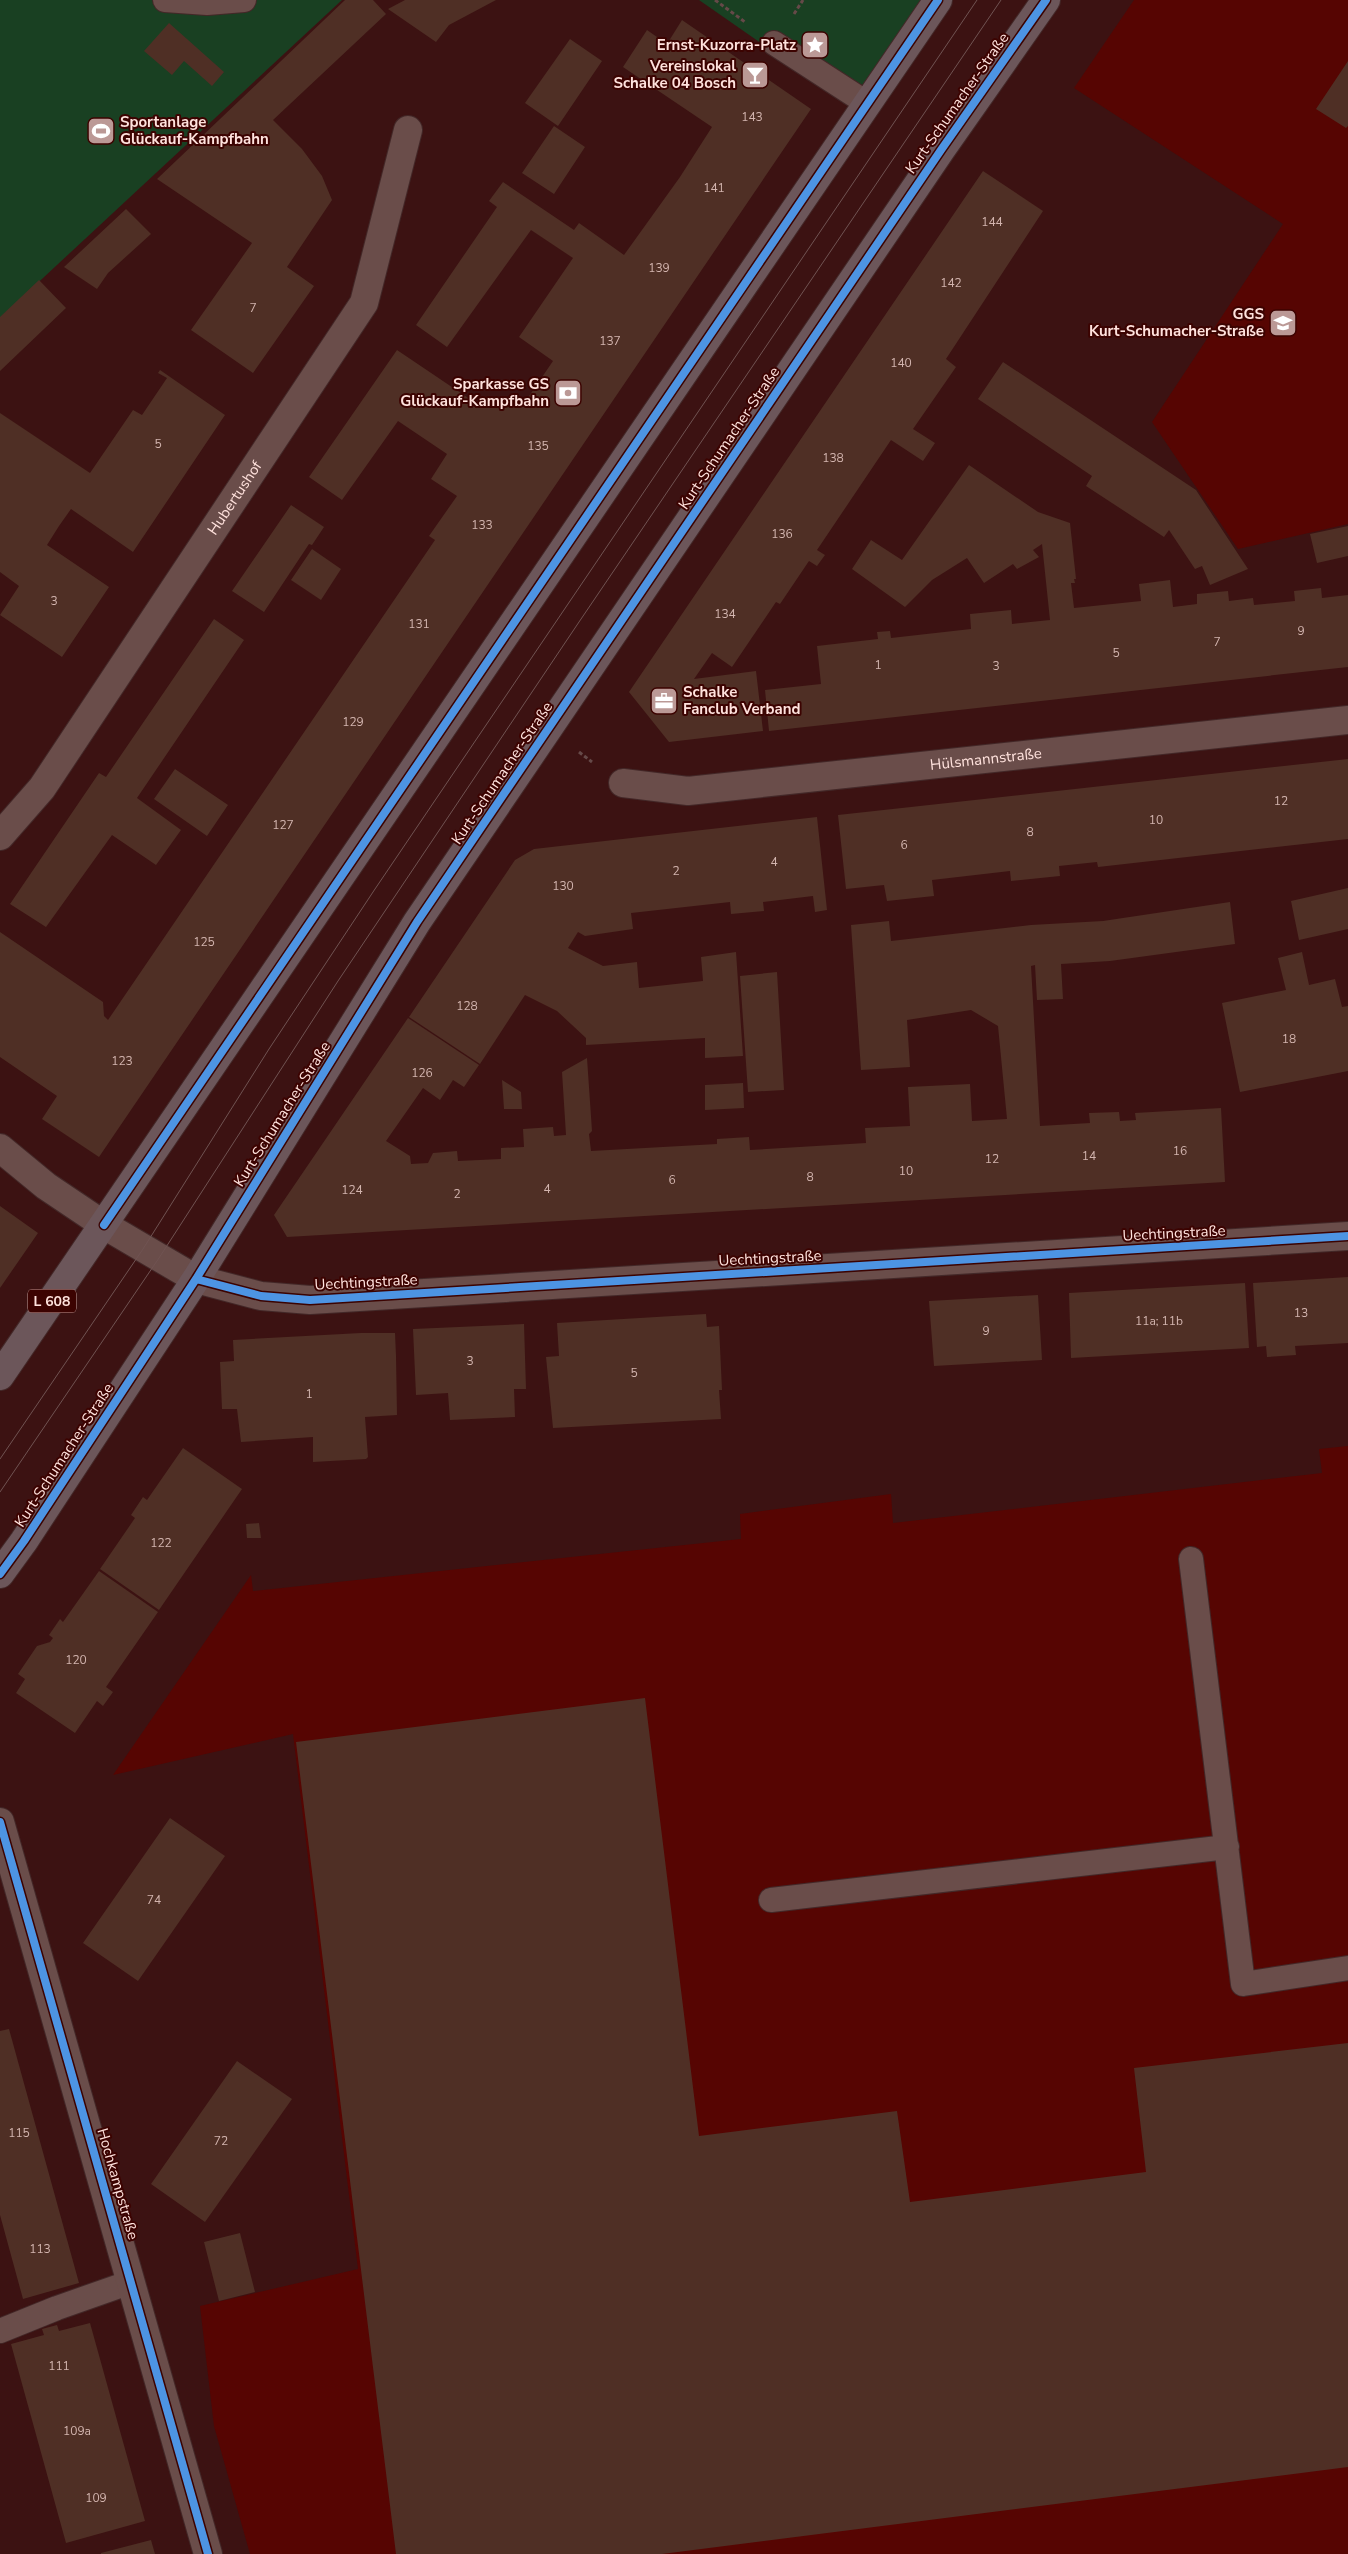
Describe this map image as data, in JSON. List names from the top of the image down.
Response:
{
  "streets": {
    "main road": ["Kurt-Schumacher-Straße", "L 608"],
    "street": [
      "Hubertushof",
      "Hülsmannstraße",
      "Uechtingstraße",
      "Hochkampstraße"
    ]
  },
  "crossings": [
    ["Kurt-Schumacher-Straße", "Uechtingstraße"],
    ["Uechtingstraße", "L 608"]
  ],
  "places": {
    "place": ["Ernst-Kuzorra-Platz"],
    "bar": ["Vereinslokal Schalke 04 Bosch"],
    "sports": ["Sportanlage Glückauf-Kampfbahn"],
    "school or university": ["GGS Kurt-Schumacher-Straße"],
    "bank": ["Sparkasse GS Glückauf-Kampfbahn"],
    "office": ["Schalke Fanclub Verband"]
  },
  "house_numbers": [
    "143",
    "141",
    "144",
    "139",
    "142",
    "7",
    "137",
    "140",
    "5",
    "135",
    "138",
    "133",
    "136",
    "3",
    "134",
    "131",
    "9",
    "7",
    "5",
    "1",
    "3",
    "129",
    "12",
    "10",
    "127",
    "8",
    "6",
    "4",
    "2",
    "130",
    "125",
    "128",
    "18",
    "123",
    "126",
    "16",
    "14",
    "12",
    "10",
    "8",
    "6",
    "4",
    "124",
    "2",
    "13",
    "11a; 11b",
    "9",
    "3",
    "5",
    "1",
    "122",
    "120",
    "74",
    "115",
    "72",
    "113",
    "111",
    "109a",
    "109"
  ]
}
